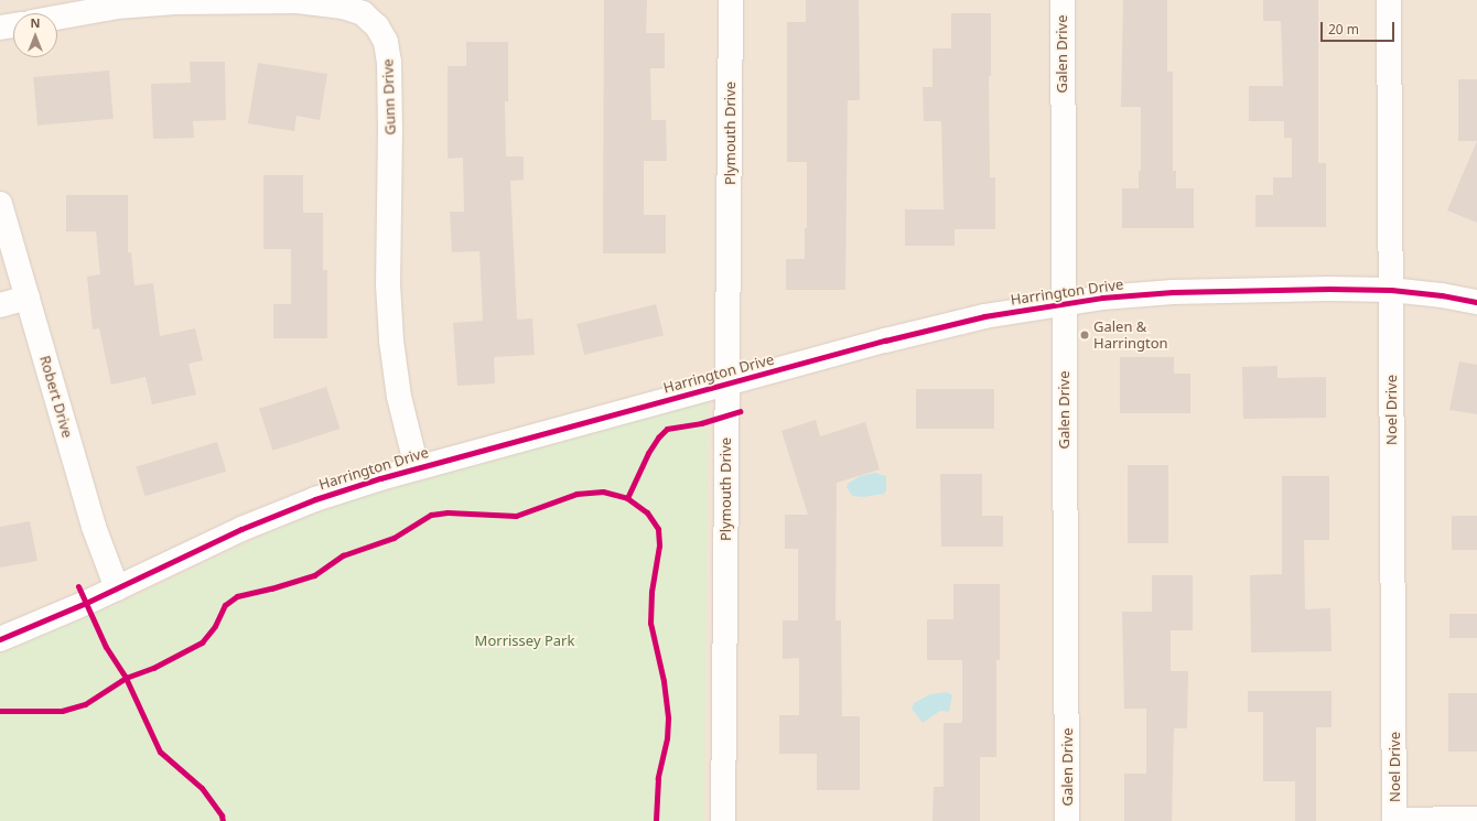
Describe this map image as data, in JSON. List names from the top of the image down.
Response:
{
  "streets": {
    "street": [
      "Galen Drive",
      "Gunn Drive",
      "Plymouth Drive",
      "Harrington Drive",
      "Robert Drive",
      "Noel Drive"
    ]
  },
  "crossings": [
    ["Galen Drive", "Harrington Drive"],
    ["Gunn Drive", "Harrington Drive"],
    ["Plymouth Drive", "Harrington Drive"],
    ["Harrington Drive", "Robert Drive"],
    ["Harrington Drive", "Noel Drive"]
  ],
  "parks": ["Morrissey Park"],
  "places": ["Galen & Harrington"],
  "scale_bar": "20 m",
  "north": "top"
}
